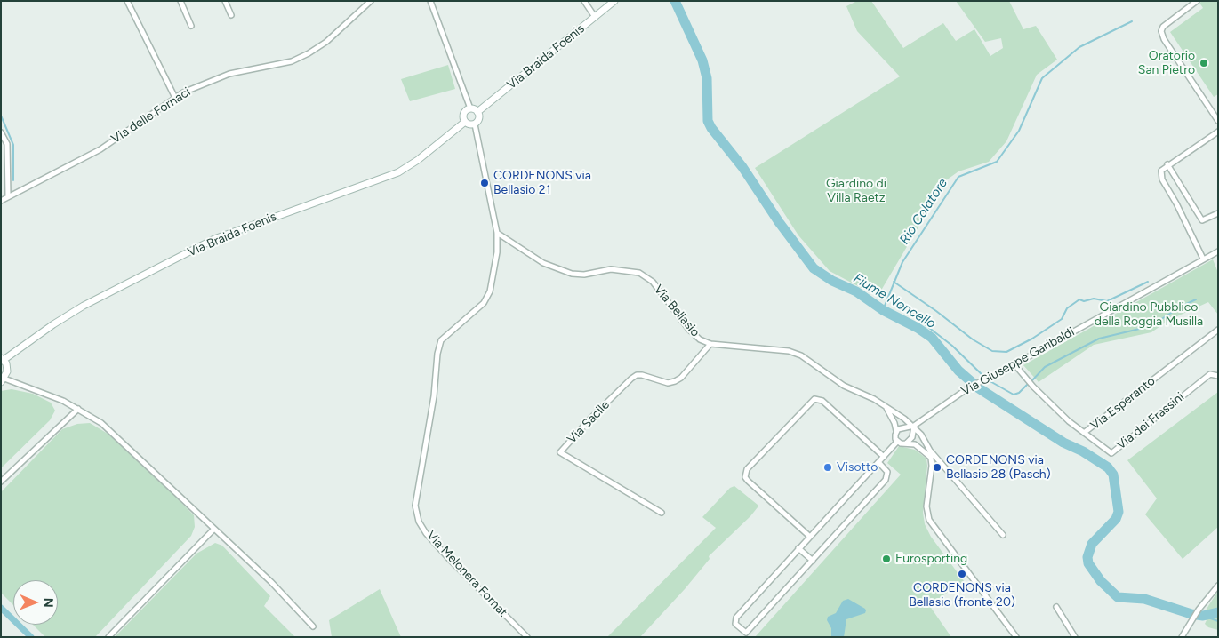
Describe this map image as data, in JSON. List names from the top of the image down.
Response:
{
  "streets": {
    "street": [
      "Via Braida Foenis",
      "Via delle Fornaci",
      "Via Bellasio",
      "Via Giuseppe Garibaldi",
      "Via Esperanto",
      "Via dei Frassini",
      "Via Sacile",
      "Via Melonera Fornat"
    ]
  },
  "crossings": [
    ["Via Bellasio", "Via Giuseppe Garibaldi"],
    ["Via Bellasio", "Via Sacile"],
    ["Via Bellasio", "Via Melonera Fornat"],
    ["Via Giuseppe Garibaldi", "Via Esperanto"],
    ["Via Esperanto", "Via dei Frassini"]
  ],
  "water": ["Rio Colatore", "Fiume Noncello"],
  "parks": ["Giardino di Villa Raetz", "Giardino Pubblico della Roggia Musilla"],
  "places": [
    "Oratorio San Pietro",
    "CORDENONS via Bellasio 21",
    "Visotto",
    "CORDENONS via Bellasio 28 (Pasch)",
    "Eurosporting",
    "CORDENONS via Bellasio (fronte 20)"
  ],
  "north": "right"
}
